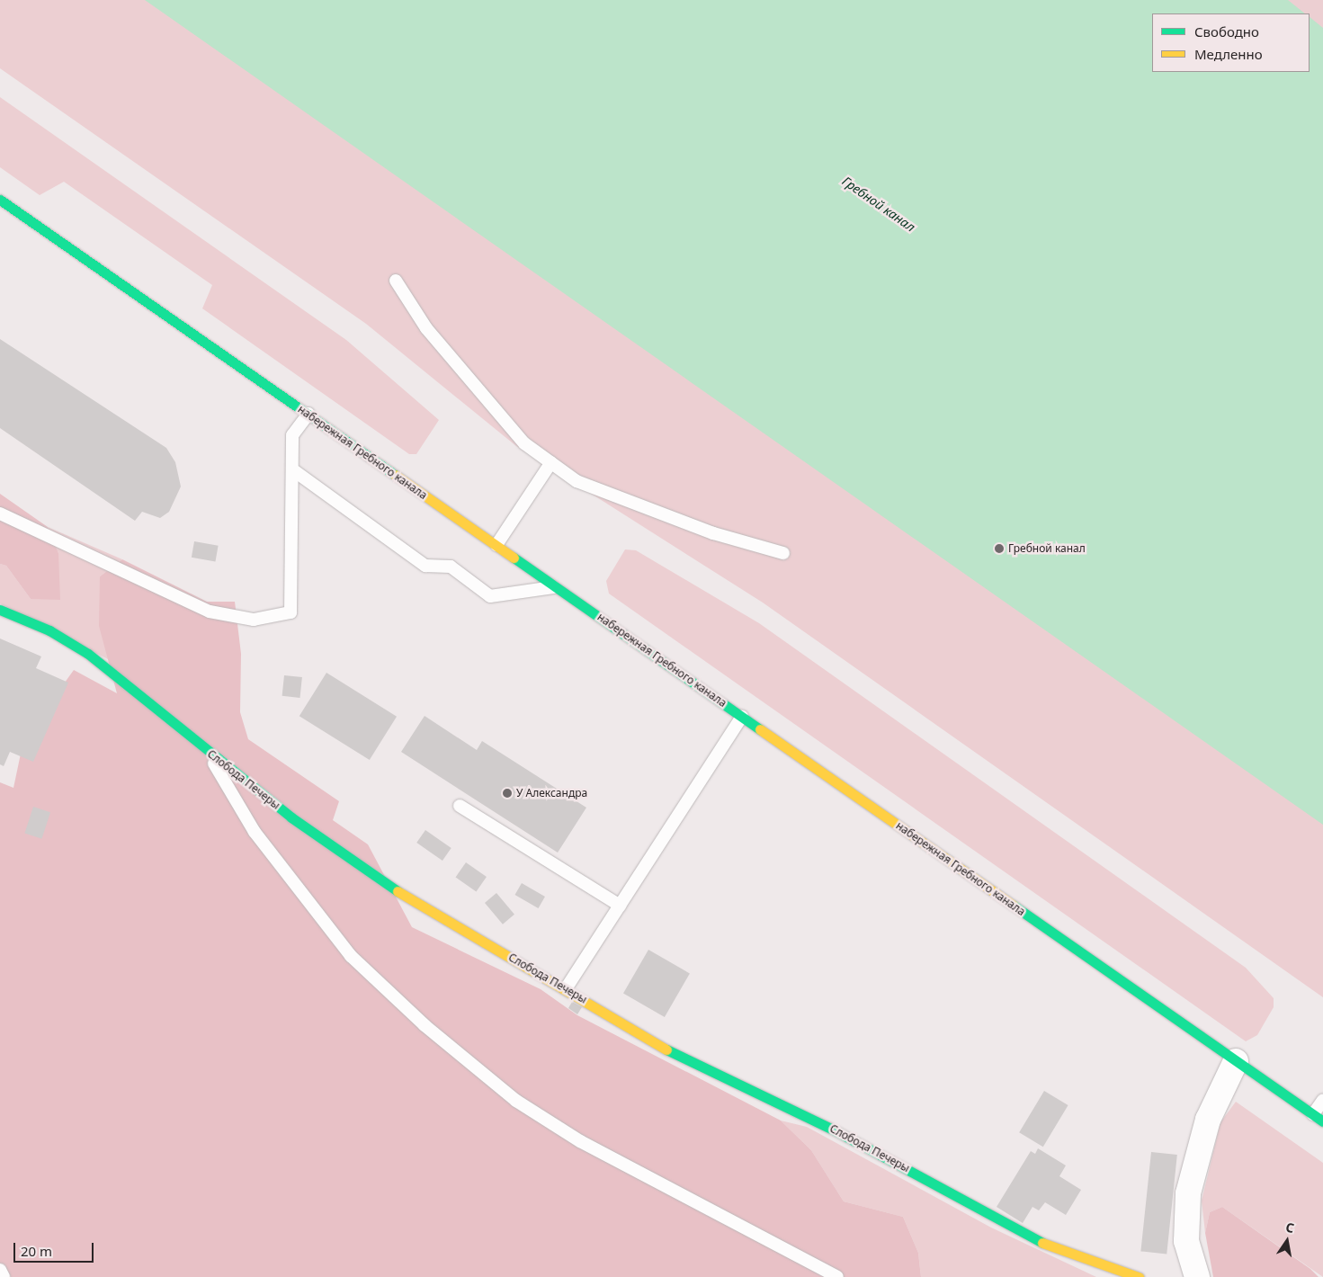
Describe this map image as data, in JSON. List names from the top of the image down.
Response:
{
  "streets": {
    "street": ["набережная Гребного канала", "Слобода Печеры"]
  },
  "water": ["Гребной канал"],
  "places": ["Гребной канал", "У Александра"],
  "legend": ["Свободно", "Медленно"],
  "scale_bar": "20 m",
  "north": "top"
}
